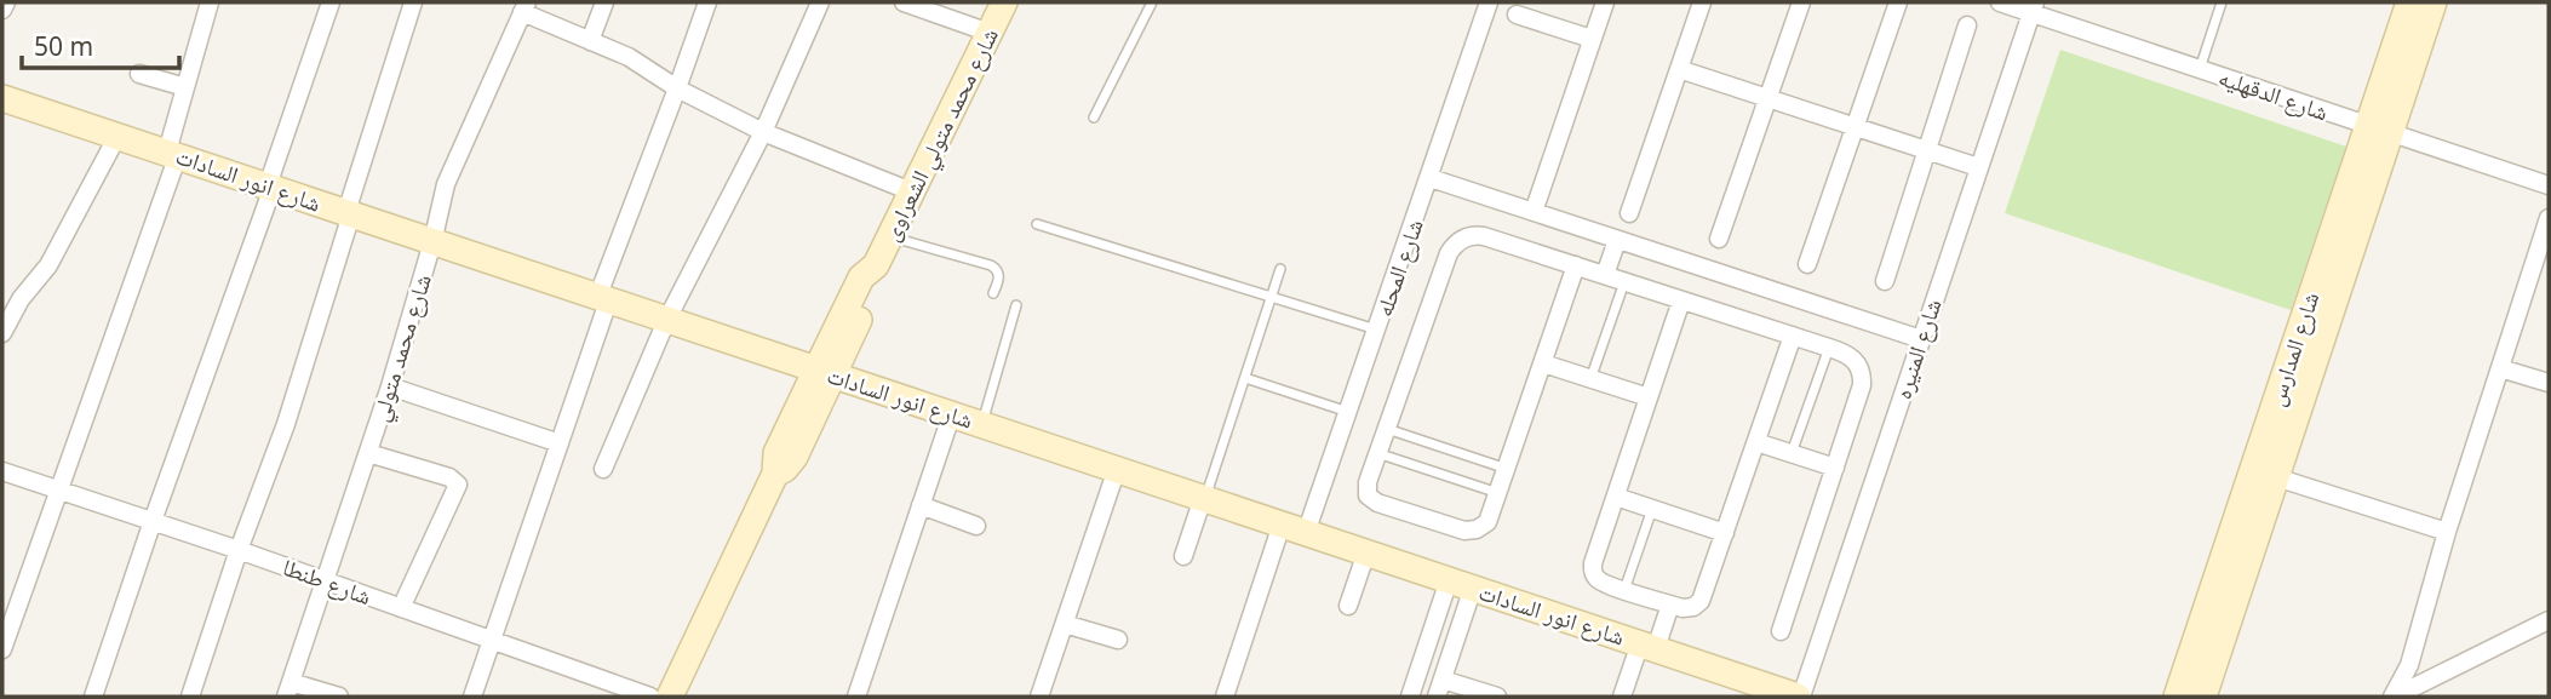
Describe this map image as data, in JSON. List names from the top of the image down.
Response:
{
  "streets": {
    "street": [
      "شارع الدقهليه",
      "شارع محمد متولي الشعراوى",
      "شارع انور السادات",
      "شارع المحله",
      "شارع محمد متولي",
      "شارع المنيره",
      "شارع المدارس",
      "شارع طنطا"
    ]
  },
  "crossings": [
    ["شارع الدقهليه", "شارع المنيره"],
    ["شارع الدقهليه", "شارع المدارس"],
    ["شارع محمد متولي الشعراوى", "شارع انور السادات"],
    ["شارع انور السادات", "شارع المحله"],
    ["شارع انور السادات", "شارع محمد متولي"],
    ["شارع انور السادات", "شارع المنيره"],
    ["شارع محمد متولي", "شارع طنطا"]
  ],
  "scale_bar": "50 m"
}
